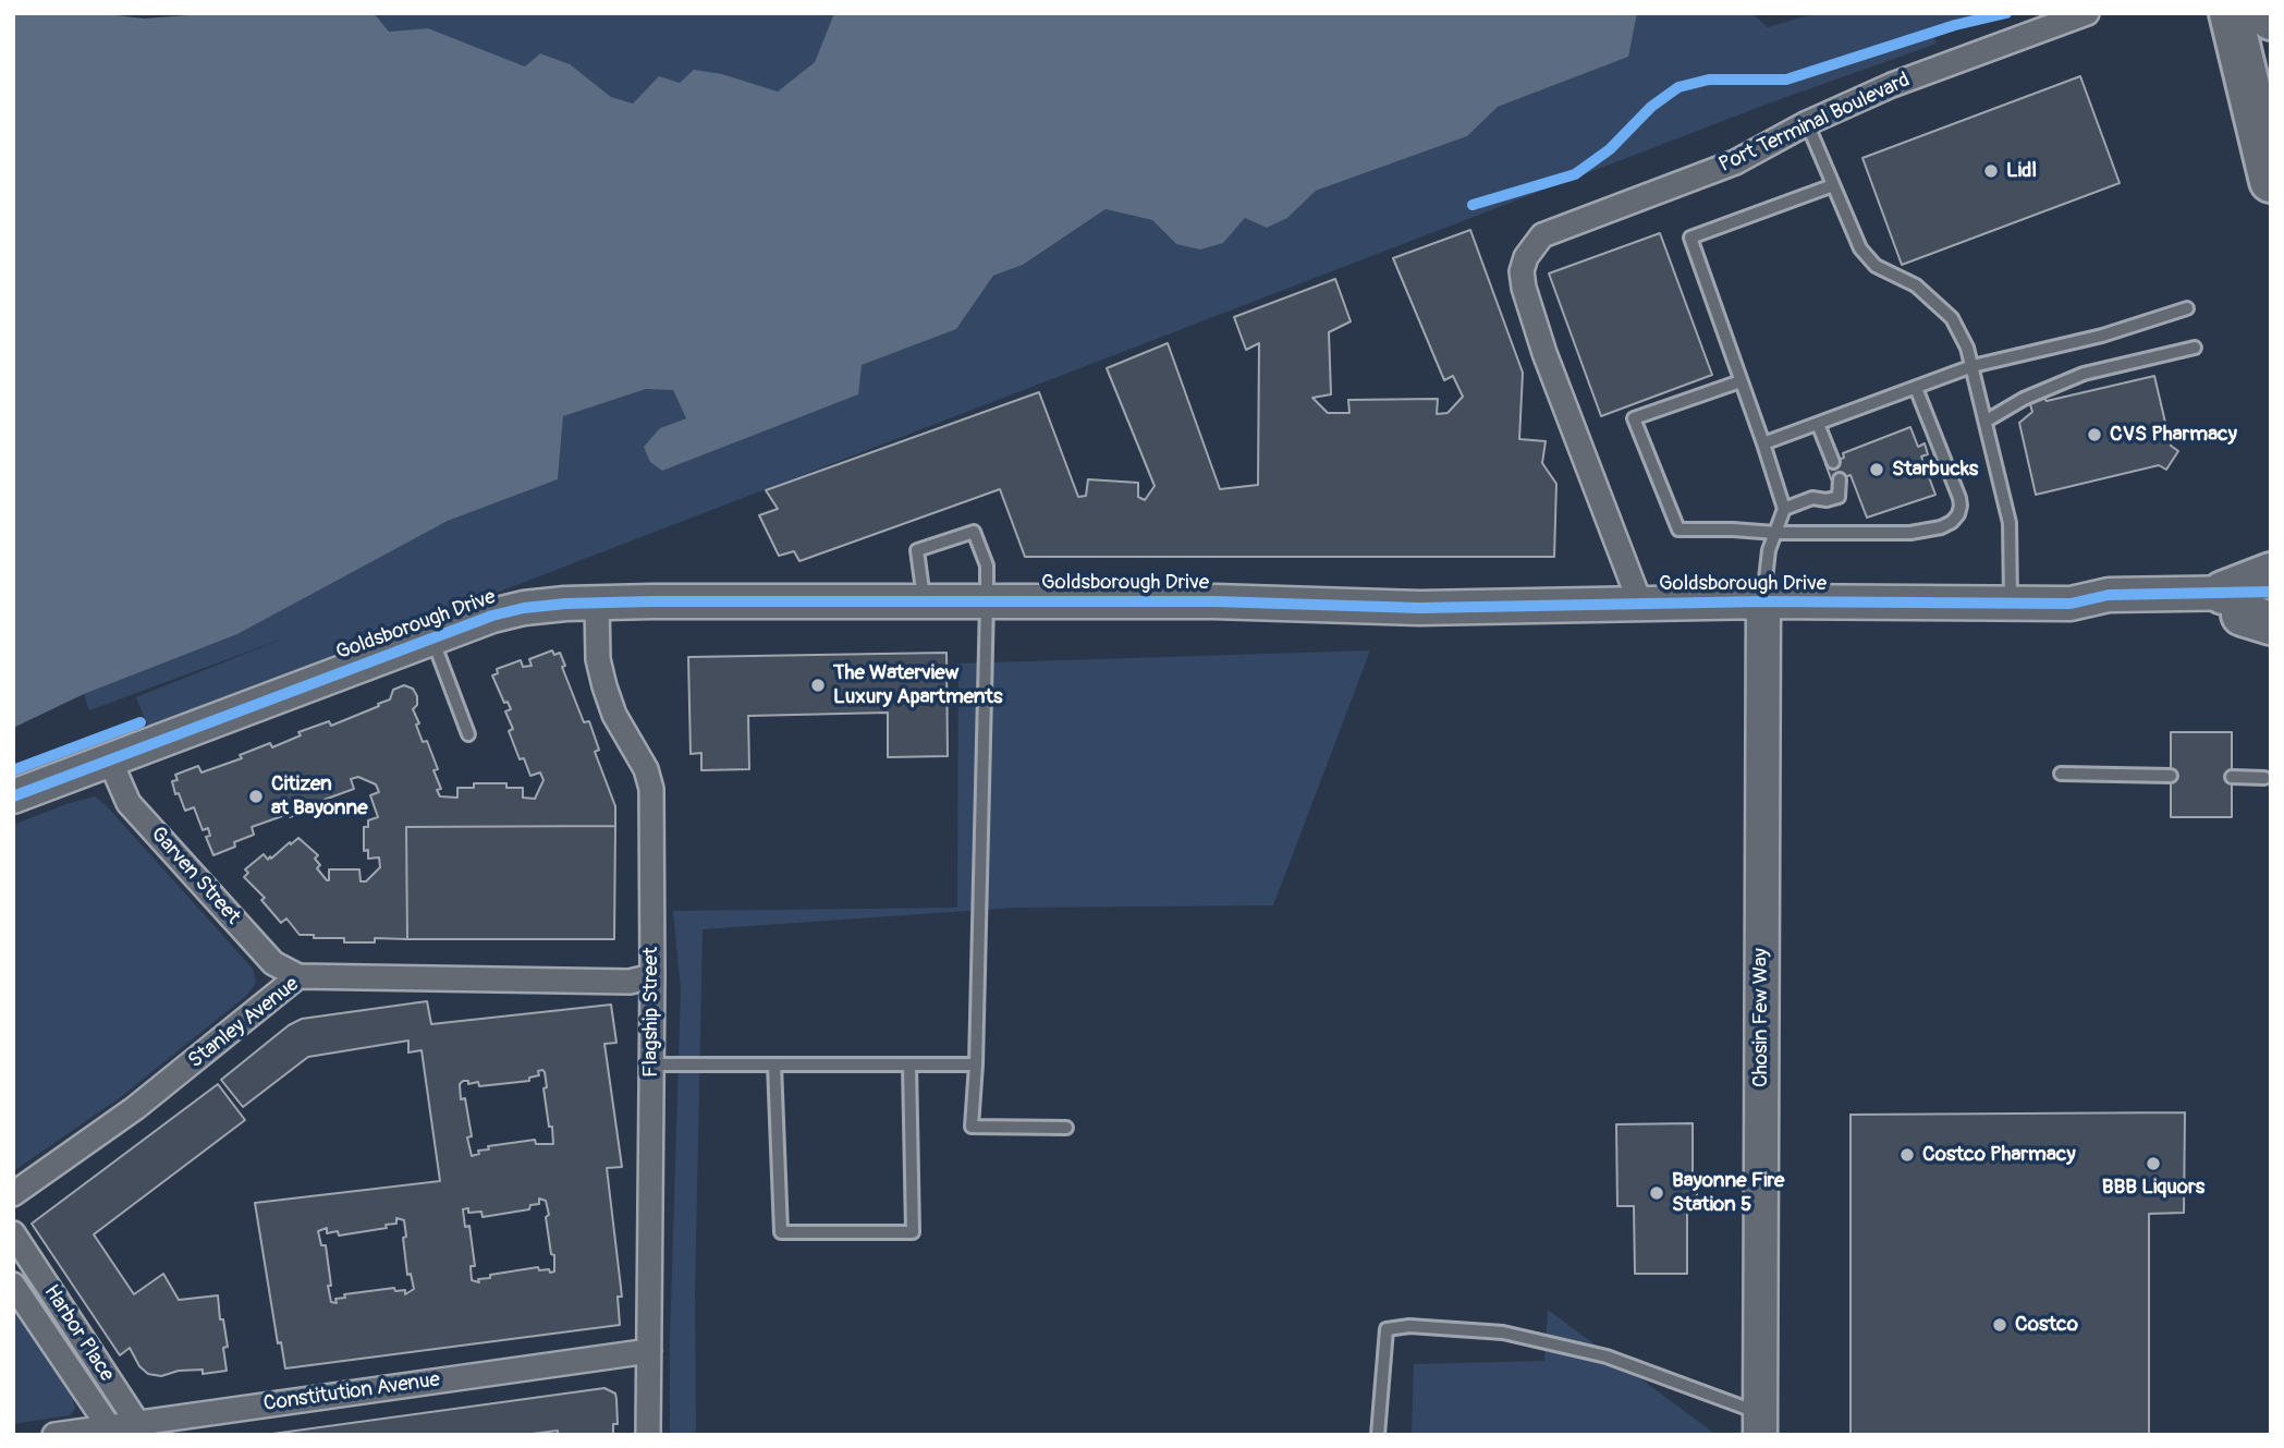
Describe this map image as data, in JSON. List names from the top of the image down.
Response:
{
  "streets": {
    "street": [
      "Port Terminal Boulevard",
      "Goldsborough Drive",
      "Garven Street",
      "Flagship Street",
      "Chosin Few Way",
      "Stanley Avenue",
      "Harbor Place",
      "Constitution Avenue"
    ]
  },
  "crossings": [
    ["Port Terminal Boulevard", "Goldsborough Drive"],
    ["Goldsborough Drive", "Garven Street"],
    ["Goldsborough Drive", "Flagship Street"],
    ["Goldsborough Drive", "Chosin Few Way"],
    ["Garven Street", "Stanley Avenue"],
    ["Flagship Street", "Stanley Avenue"],
    ["Flagship Street", "Constitution Avenue"],
    ["Harbor Place", "Constitution Avenue"]
  ],
  "places": [
    "Lidl",
    "CVS Pharmacy",
    "Starbucks",
    "The Waterview Luxury Apartments",
    "Citizen at Bayonne",
    "Costco Pharmacy",
    "BBB Liquors",
    "Bayonne Fire Station 5",
    "Costco"
  ]
}
